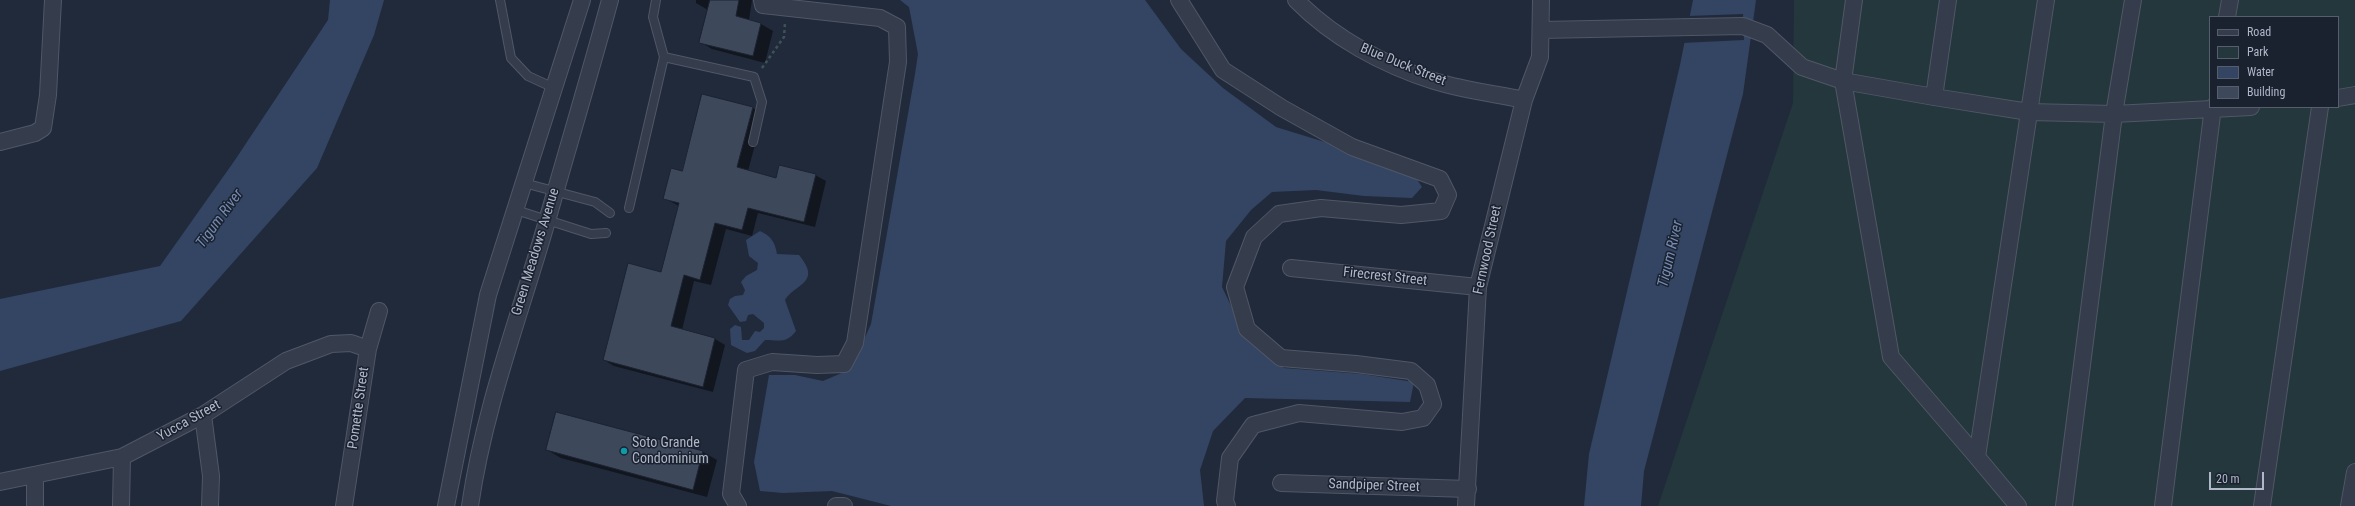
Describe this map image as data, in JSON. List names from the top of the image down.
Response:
{
  "streets": {
    "street": [
      "Blue Duck Street",
      "Fernwood Street",
      "Green Meadows Avenue",
      "Firecrest Street",
      "Pomette Street",
      "Yucca Street",
      "Sandpiper Street"
    ]
  },
  "crossings": [
    ["Blue Duck Street", "Fernwood Street"],
    ["Fernwood Street", "Firecrest Street"],
    ["Fernwood Street", "Sandpiper Street"],
    ["Pomette Street", "Yucca Street"]
  ],
  "water": ["Tigum River"],
  "places": ["Soto Grande Condominium"],
  "legend": [
    "Road",
    "Park",
    "Water",
    "Building"
  ],
  "scale_bar": "20 m"
}
